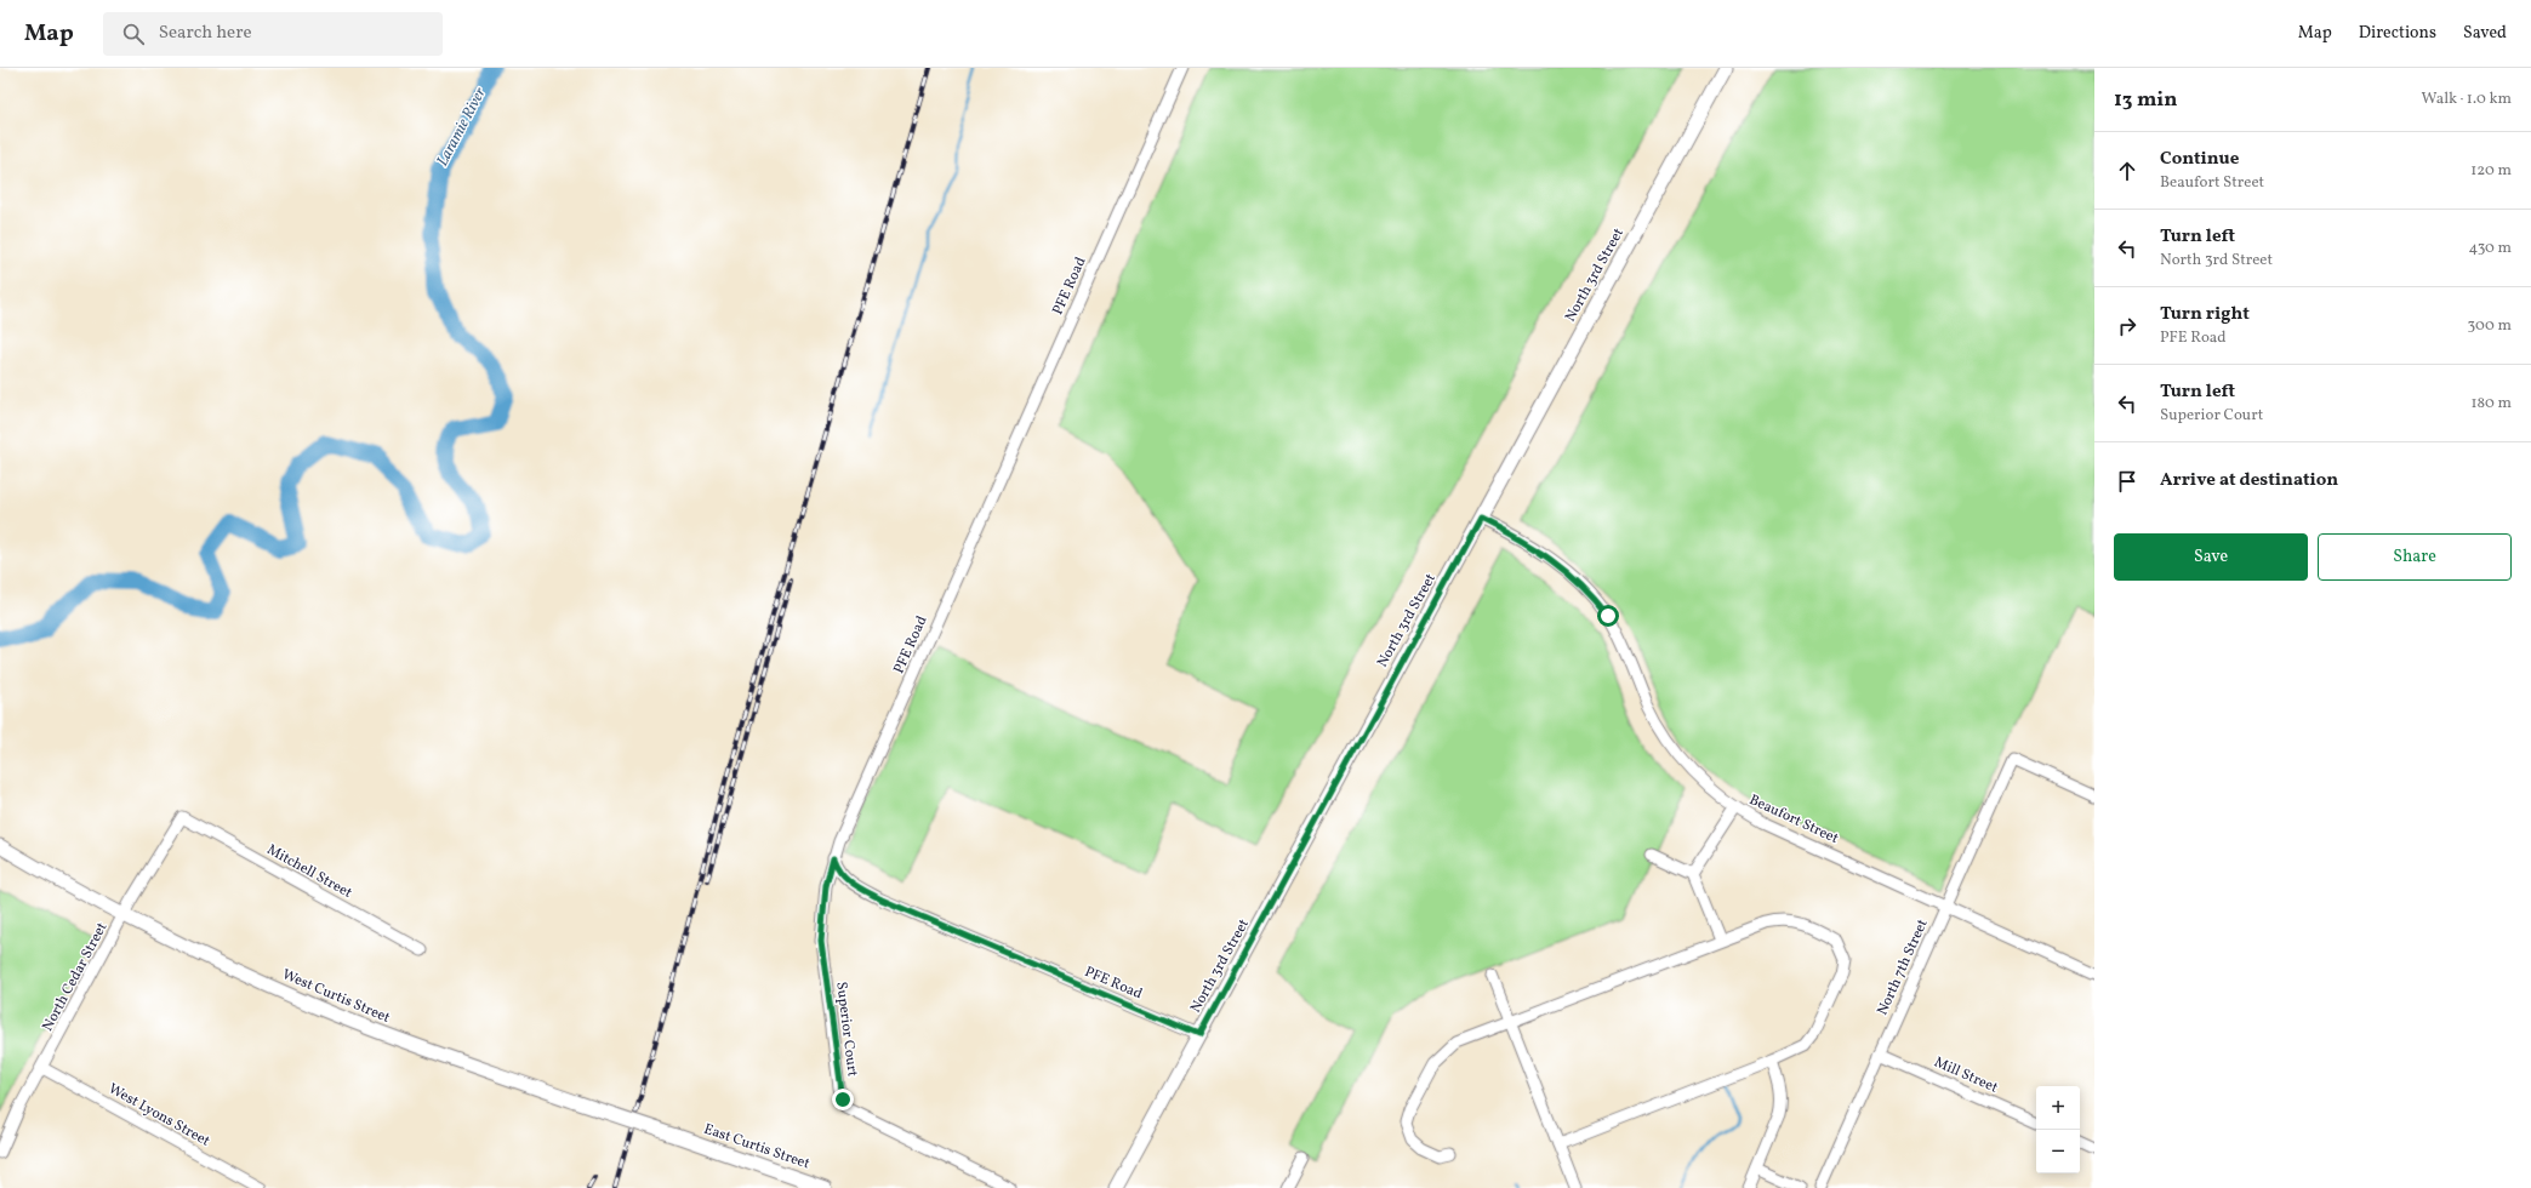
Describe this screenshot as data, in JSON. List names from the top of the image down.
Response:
{
  "streets": {
    "main road": ["North 3rd Street", "West Curtis Street", "East Curtis Street"],
    "street": [
      "PFE Road",
      "Beaufort Street",
      "Mitchell Street",
      "North 7th Street",
      "North Cedar Street",
      "Superior Court",
      "Mill Street",
      "West Lyons Street"
    ]
  },
  "crossings": [
    ["North 3rd Street", "PFE Road"],
    ["North 3rd Street", "Beaufort Street"],
    ["PFE Road", "Superior Court"],
    ["Beaufort Street", "North 7th Street"],
    ["Mitchell Street", "North Cedar Street"],
    ["North 7th Street", "Mill Street"],
    ["North Cedar Street", "West Curtis Street"],
    ["North Cedar Street", "West Lyons Street"],
    ["West Curtis Street", "East Curtis Street"]
  ],
  "water": ["Laramie River"],
  "page": {
    "header": "Map",
    "search": "Search here",
    "nav": ["Map", "Directions", "Saved"],
    "heading": ["13 min", "Walk · 1.0 km"],
    "list": [
      ["Continue", "Beaufort Street", "120 m"],
      ["Turn left", "North 3rd Street", "430 m"],
      ["Turn right", "PFE Road", "300 m"],
      ["Turn left", "Superior Court", "180 m"],
      "Arrive at destination"
    ],
    "buttons": ["Save", "Share"],
    "map_buttons": ["+", "−"]
  }
}
